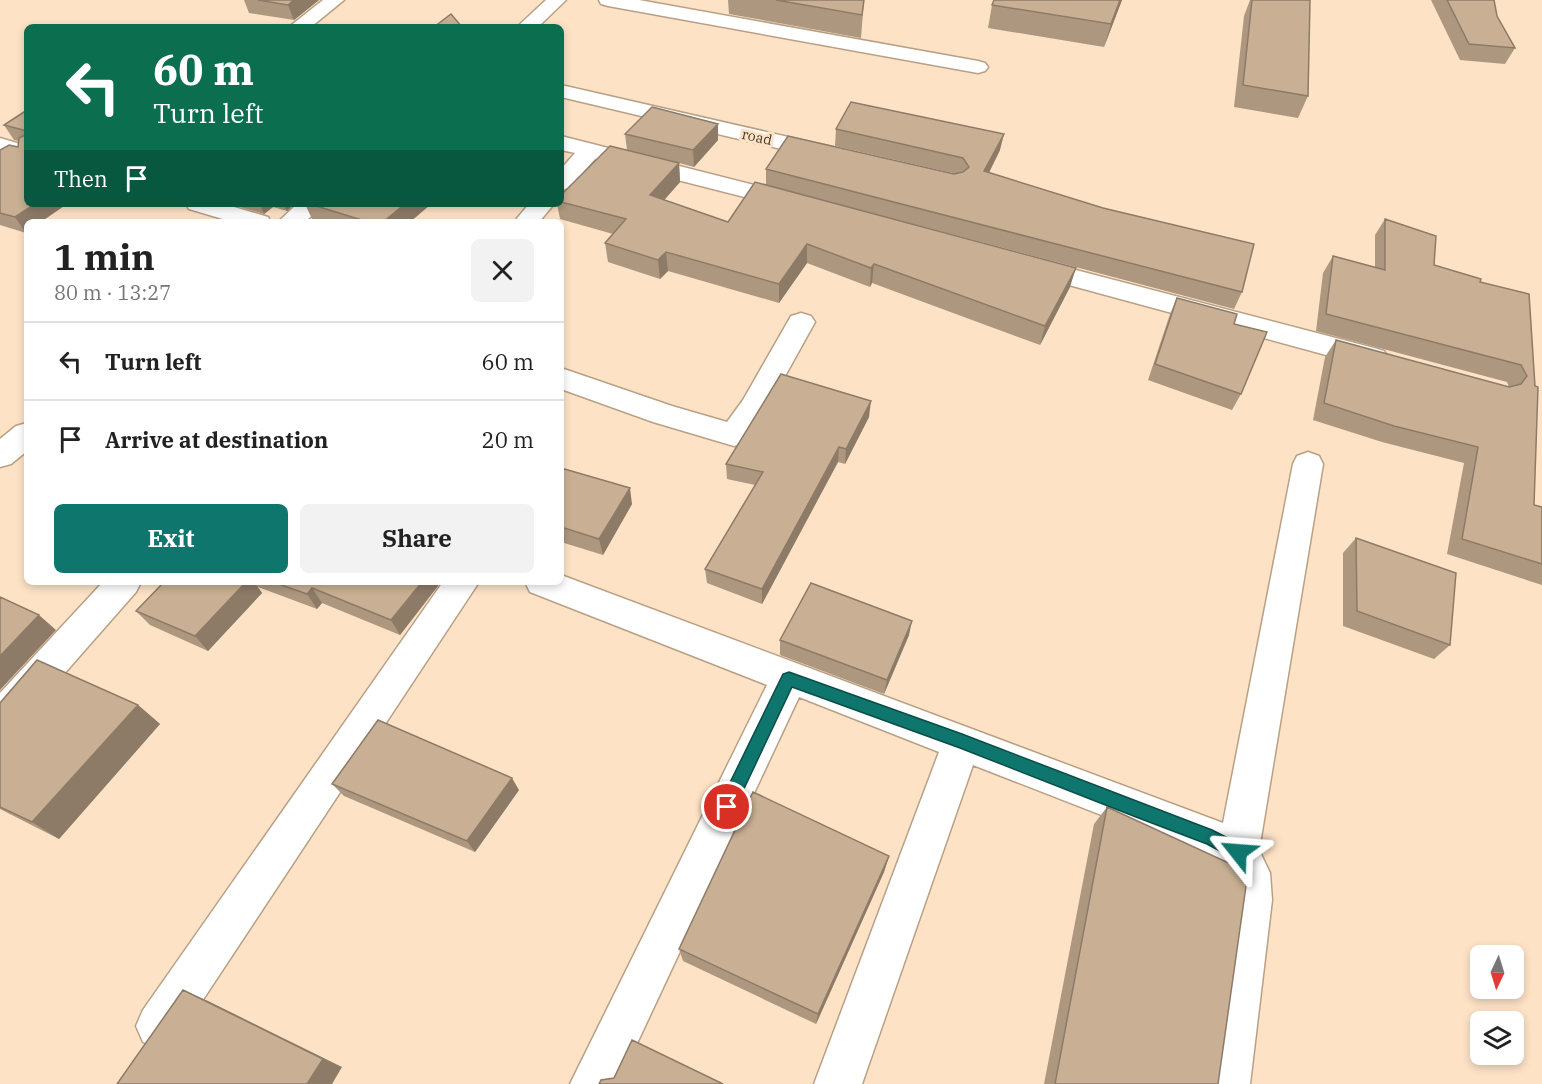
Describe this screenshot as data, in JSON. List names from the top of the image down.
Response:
{
  "streets": {
    "street": ["road"]
  },
  "north": "bottom",
  "page": {
    "turn": ["60 m", "Turn left"],
    "then": "Then",
    "heading": ["1 min", "80 m · 13:27"],
    "list": [
      {
        "name": "Turn left",
        "value": "60 m"
      },
      {
        "name": "Arrive at destination",
        "value": "20 m"
      }
    ],
    "buttons": ["Exit", "Share"]
  }
}
